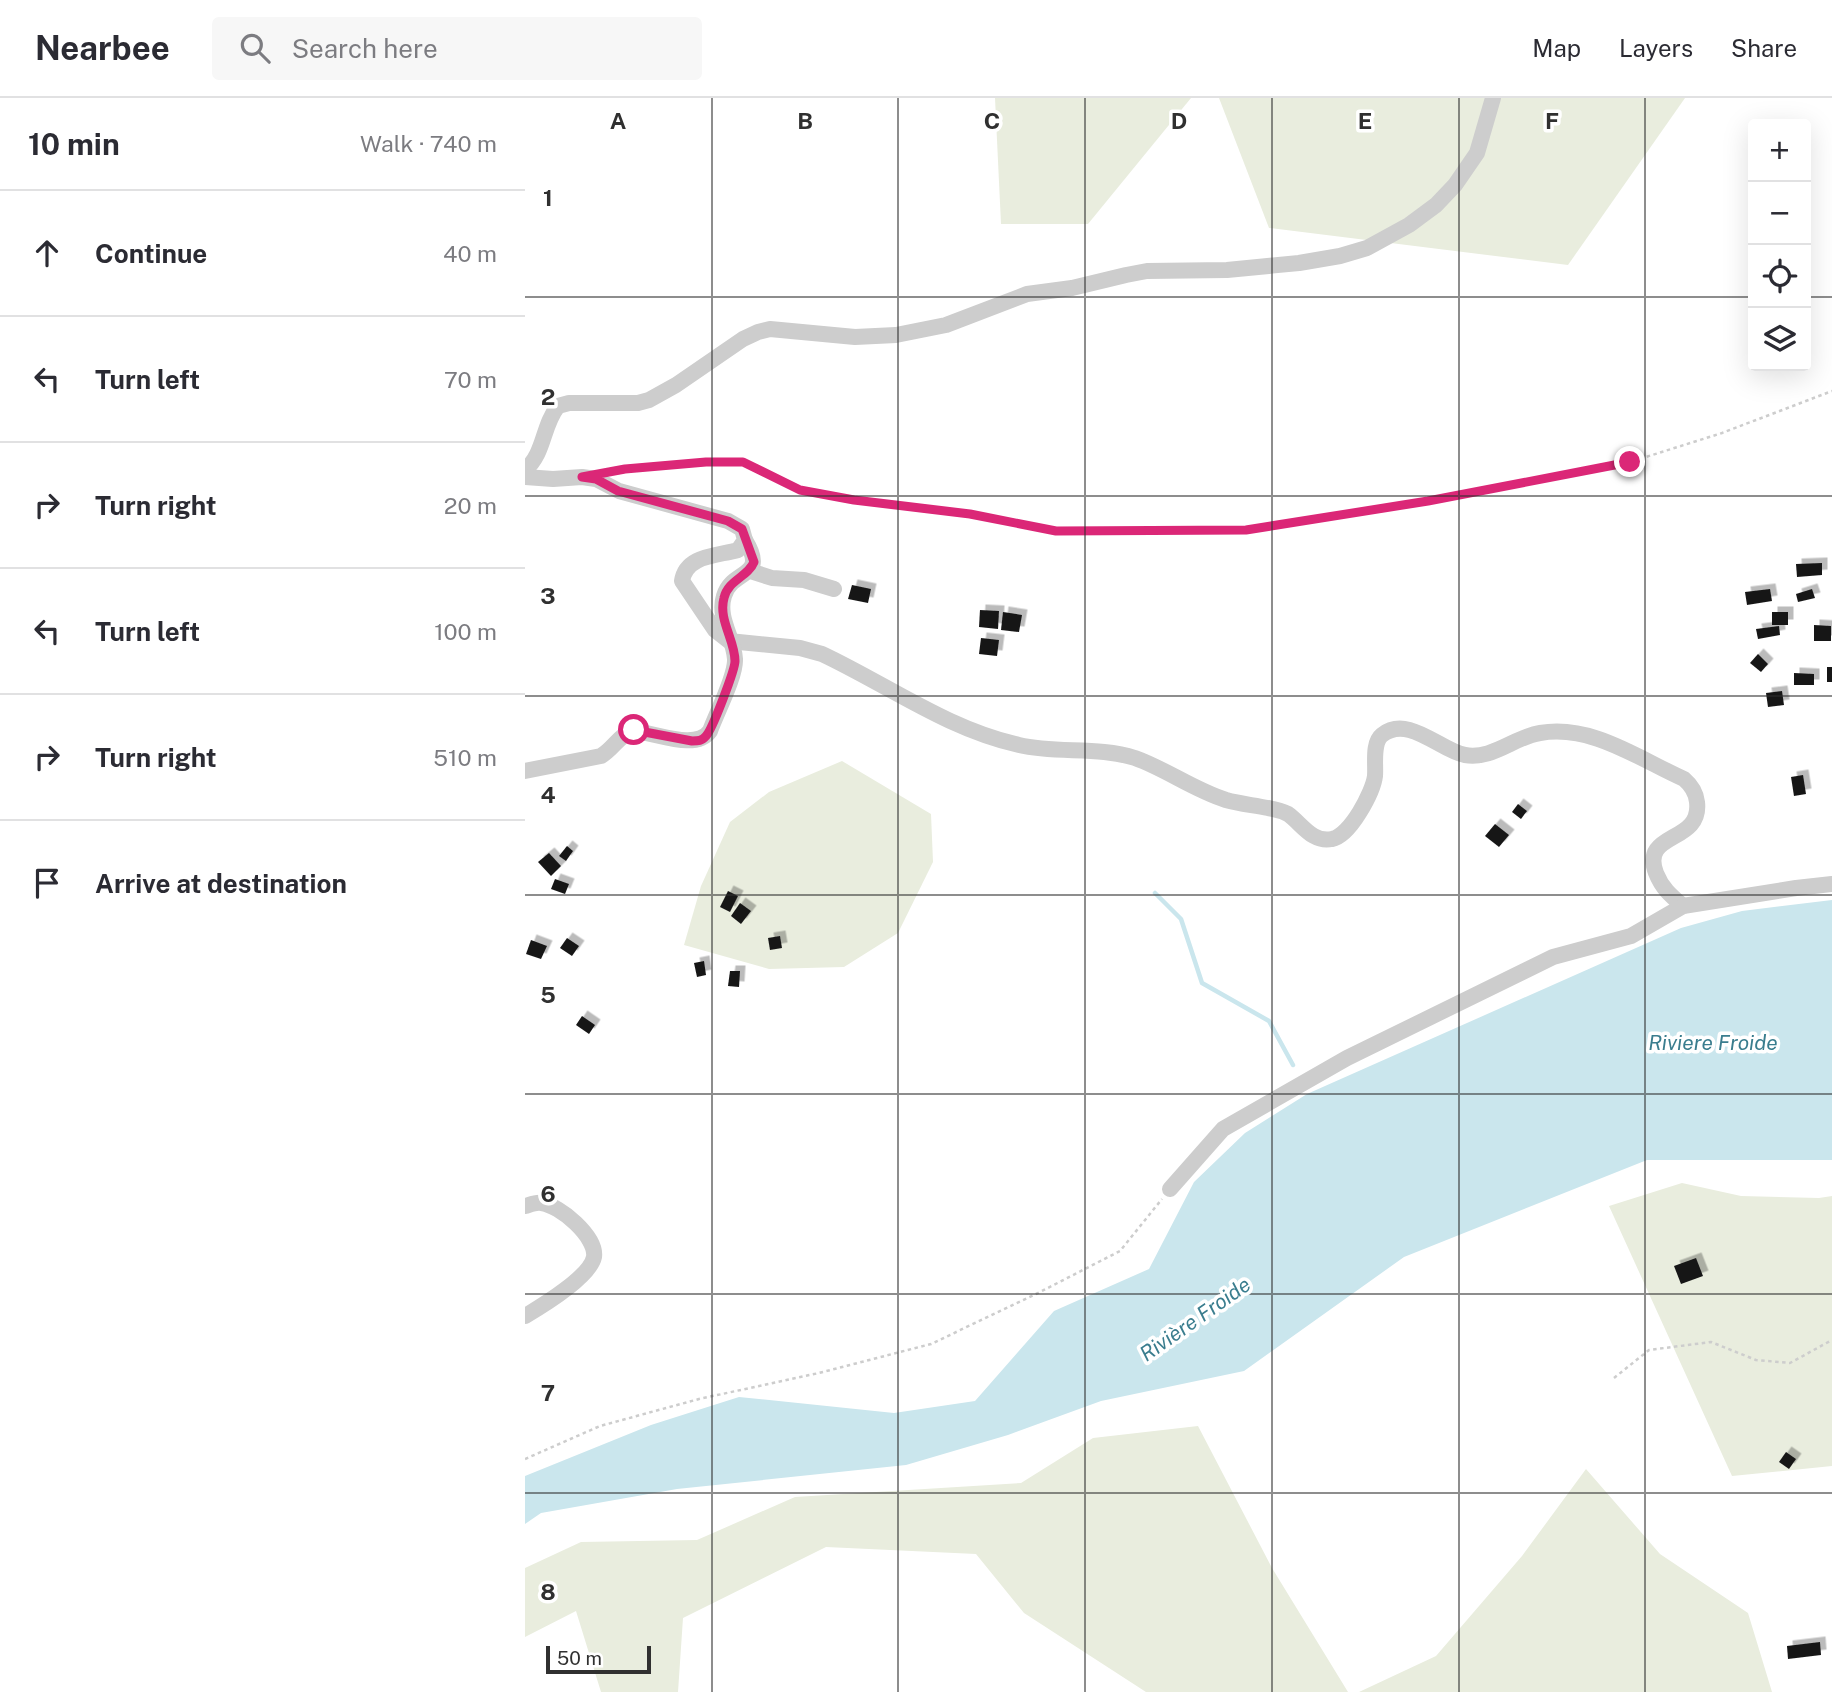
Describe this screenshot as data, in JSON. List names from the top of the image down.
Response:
{
  "water": ["Riviere Froide", "Rivière Froide"],
  "scale_bar": "50 m",
  "page": {
    "header": "Nearbee",
    "search": "Search here",
    "nav": ["Map", "Layers", "Share"],
    "heading": ["10 min", "Walk · 740 m"],
    "map_buttons": ["+", "−"],
    "list": [
      ["Continue", "40 m"],
      ["Turn left", "70 m"],
      ["Turn right", "20 m"],
      ["Turn left", "100 m"],
      ["Turn right", "510 m"],
      "Arrive at destination"
    ],
    "scale": "50 m"
  },
  "grid": {
    "columns": [
      "A",
      "B",
      "C",
      "D",
      "E",
      "F"
    ],
    "rows": [
      "1",
      "2",
      "3",
      "4",
      "5",
      "6",
      "7",
      "8"
    ]
  }
}
